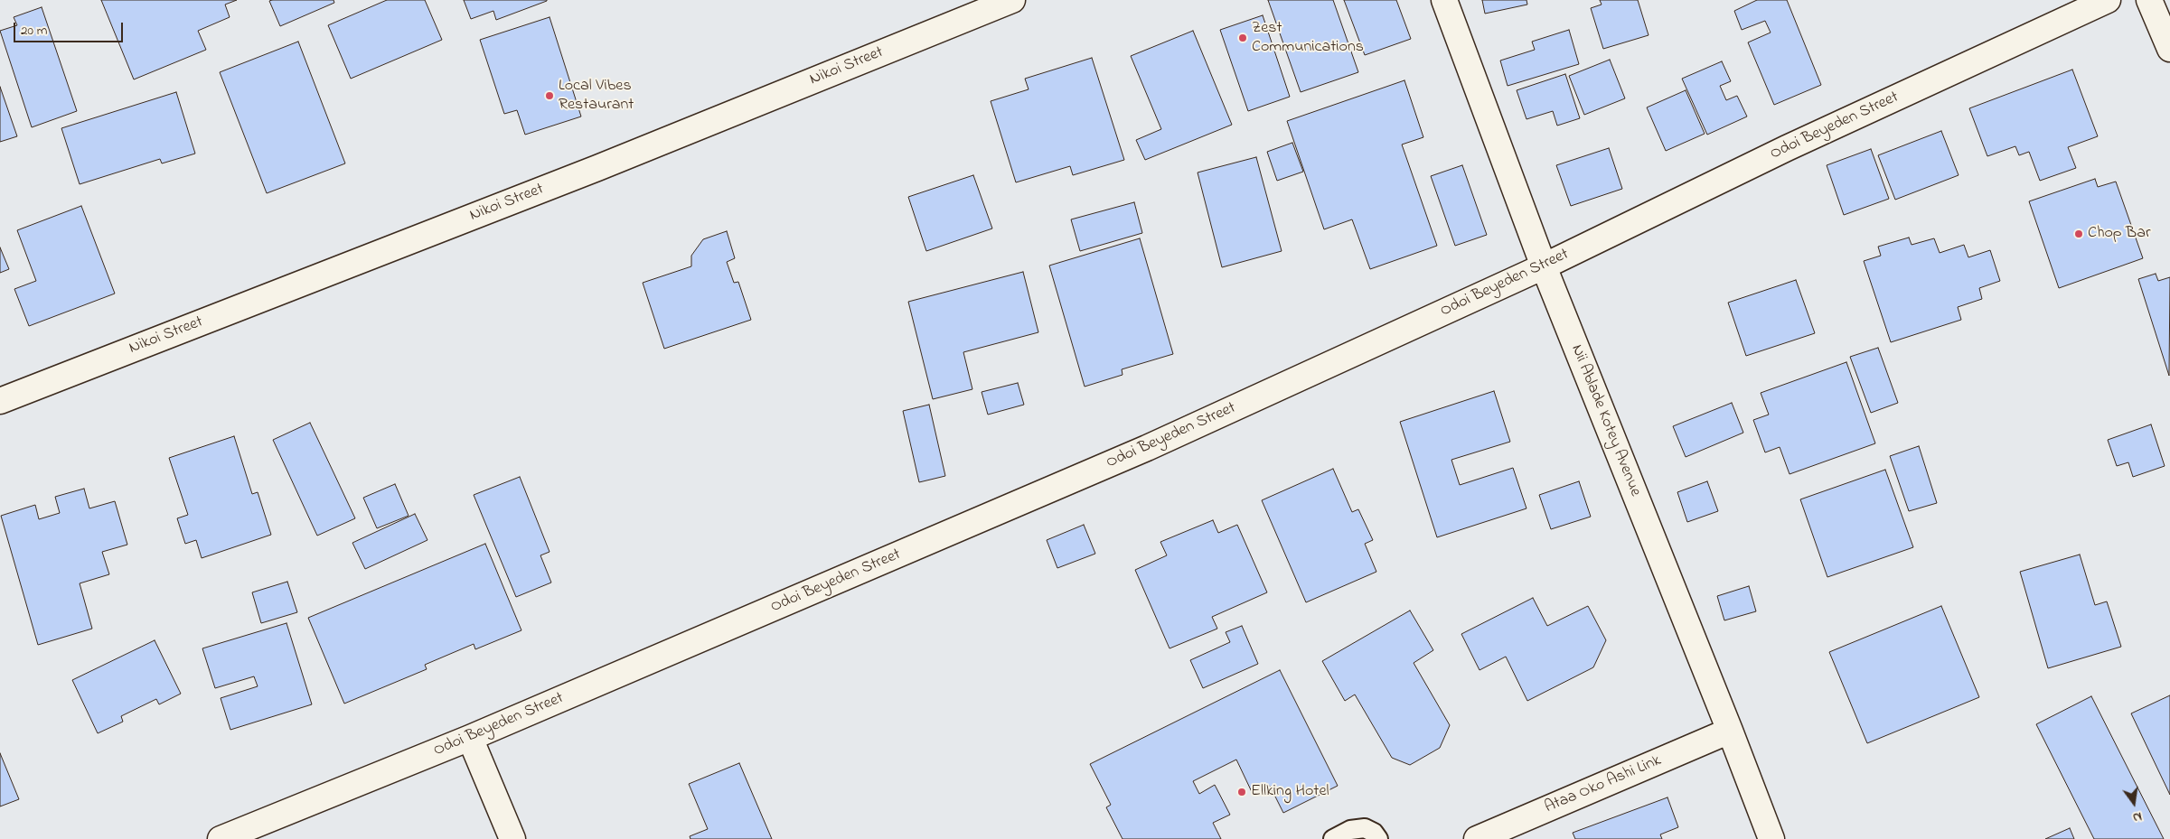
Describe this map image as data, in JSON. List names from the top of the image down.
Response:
{
  "streets": {
    "street": [
      "Nikoi Street",
      "Odoi Beyeden Street",
      "Nii Ablade Kotey Avenue",
      "Ataa Oko Ashi Link"
    ]
  },
  "crossings": [
    ["Odoi Beyeden Street", "Nii Ablade Kotey Avenue"],
    ["Nii Ablade Kotey Avenue", "Ataa Oko Ashi Link"]
  ],
  "places": [
    "Zest Communications",
    "Local Vibes Restaurant",
    "Chop Bar",
    "Ellking Hotel"
  ],
  "scale_bar": "20 m",
  "north": "bottom"
}
